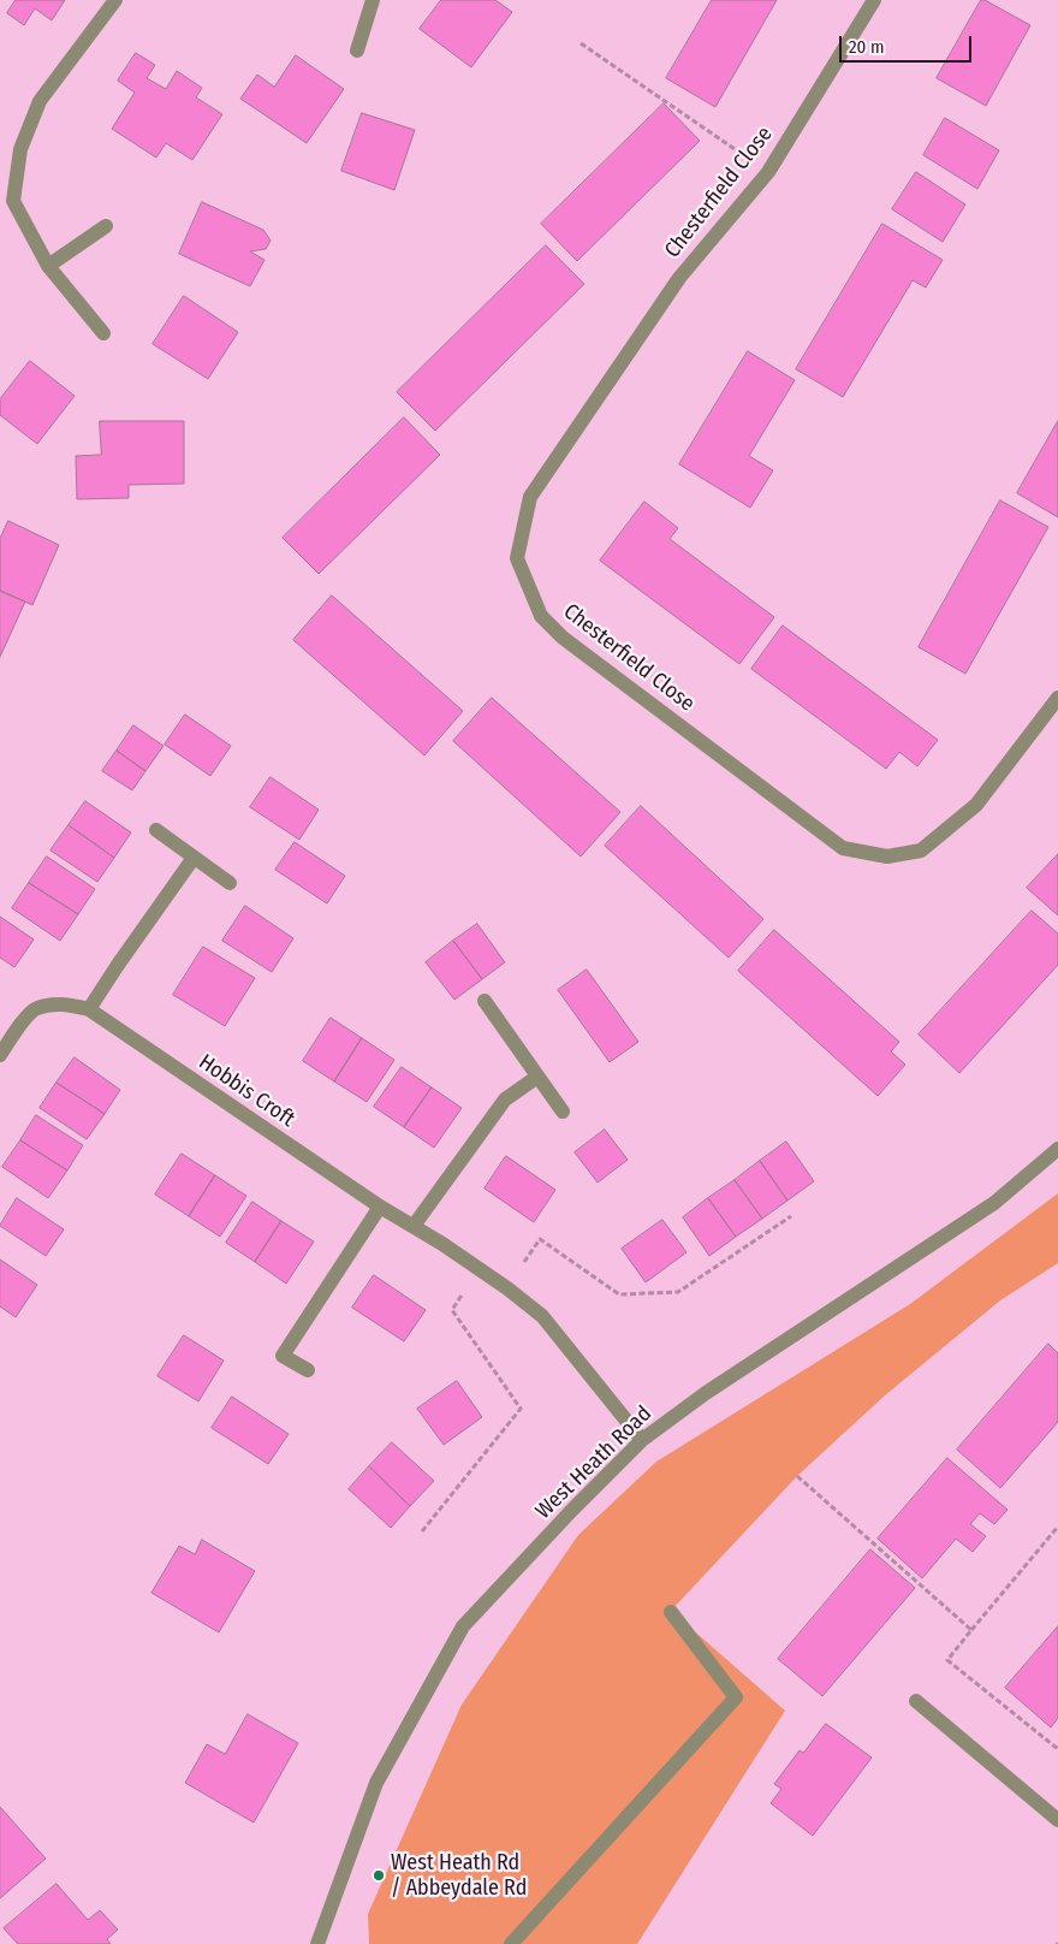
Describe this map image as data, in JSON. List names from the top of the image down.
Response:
{
  "streets": {
    "street": ["Chesterfield Close", "Hobbis Croft", "West Heath Road"]
  },
  "crossings": [
    ["Hobbis Croft", "West Heath Road"]
  ],
  "places": ["West Heath Rd / Abbeydale Rd"],
  "scale_bar": "20 m"
}
